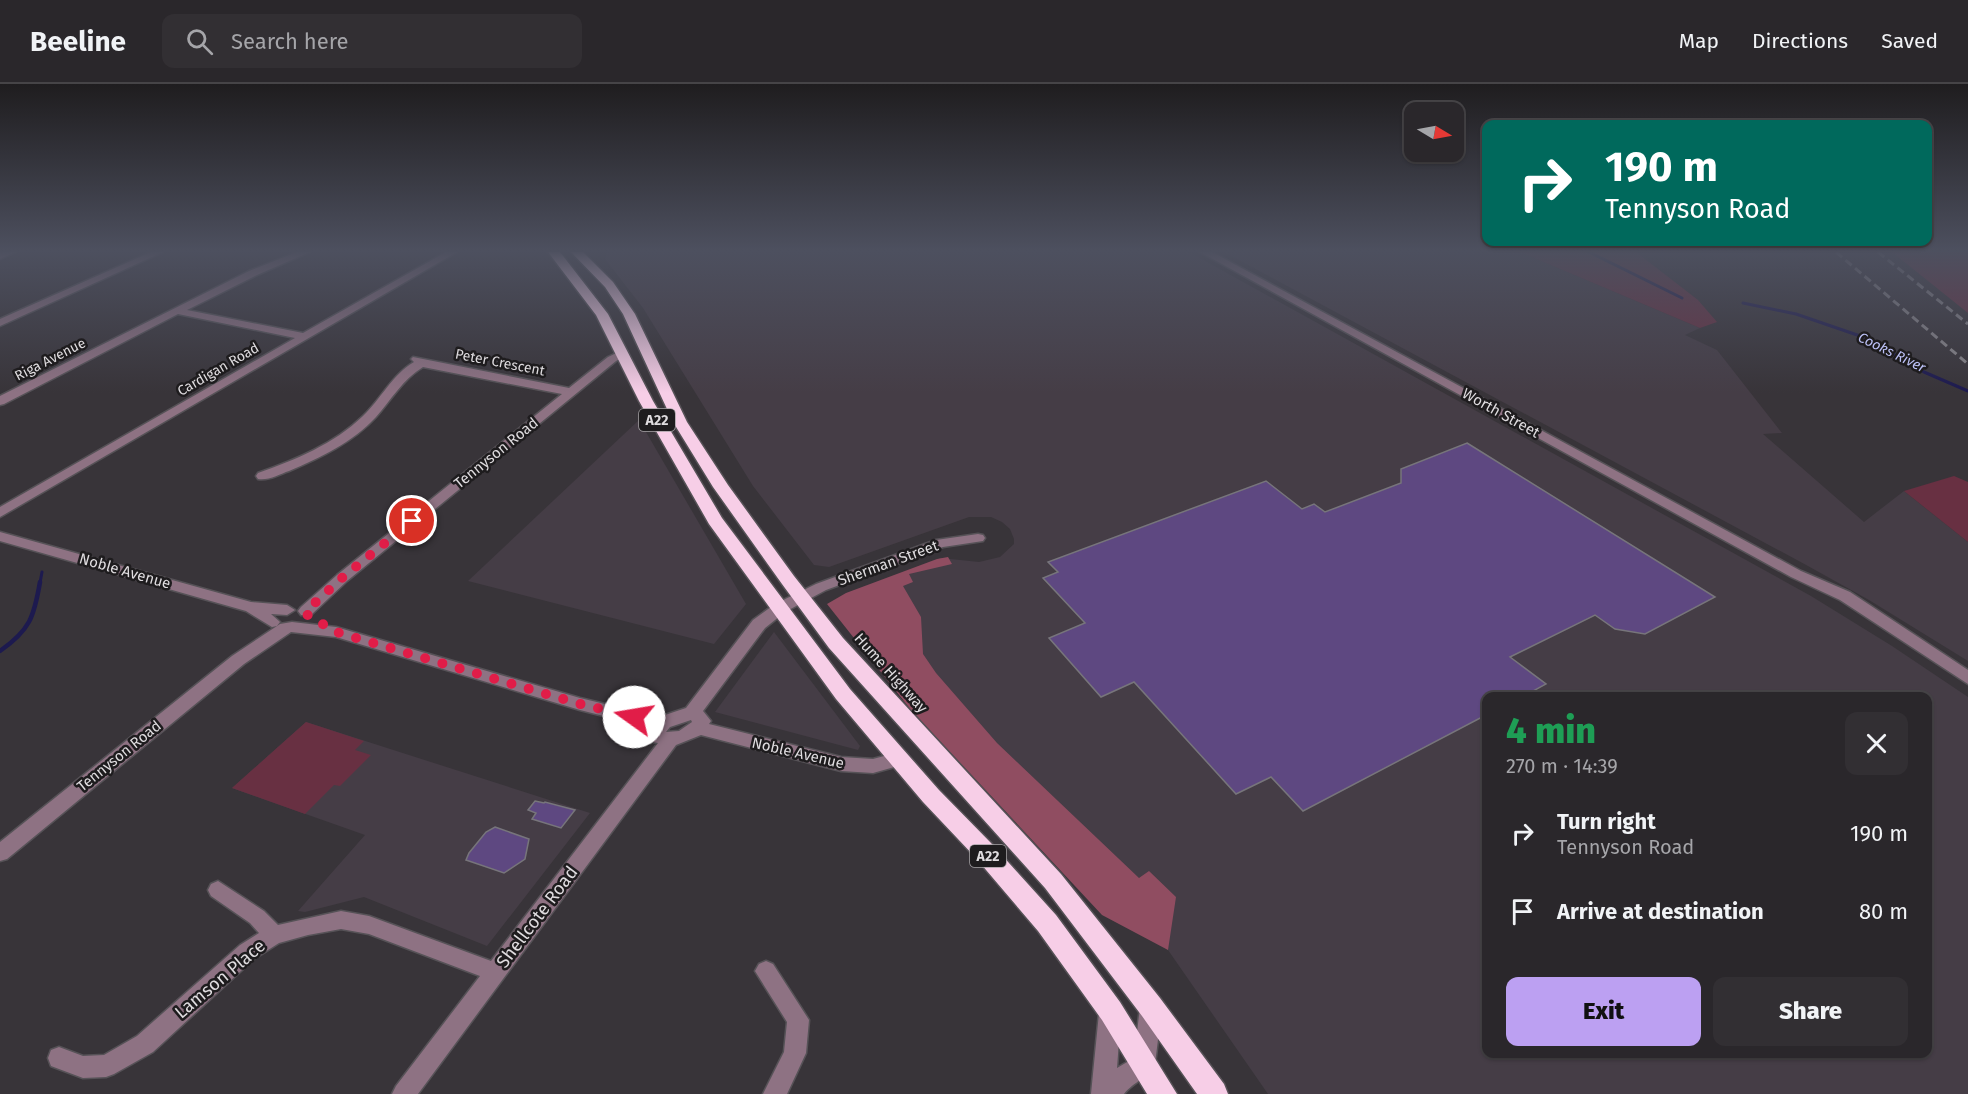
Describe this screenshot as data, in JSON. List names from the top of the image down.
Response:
{
  "streets": {
    "highway": ["A22", "Hume Highway"],
    "street": [
      "Riga Avenue",
      "Peter Crescent",
      "Cardigan Road",
      "Worth Street",
      "Tennyson Road",
      "Sherman Street",
      "Noble Avenue",
      "Shellcote Road",
      "Lamson Place"
    ]
  },
  "crossings": [
    ["Peter Crescent", "Tennyson Road"],
    ["A22", "Tennyson Road"],
    ["A22", "Noble Avenue"],
    ["Tennyson Road", "Noble Avenue"],
    ["Sherman Street", "Hume Highway"],
    ["Noble Avenue", "Shellcote Road"],
    ["Shellcote Road", "Lamson Place"]
  ],
  "water": ["Cooks River"],
  "north": "right",
  "page": {
    "header": "Beeline",
    "search": "Search here",
    "nav": ["Map", "Directions", "Saved"],
    "turn": ["190 m", "Tennyson Road"],
    "heading": ["4 min", "270 m · 14:39"],
    "list": [
      {
        "name": "Turn right",
        "note": "Tennyson Road",
        "value": "190 m"
      },
      {
        "name": "Arrive at destination",
        "value": "80 m"
      }
    ],
    "buttons": ["Exit", "Share"]
  }
}
